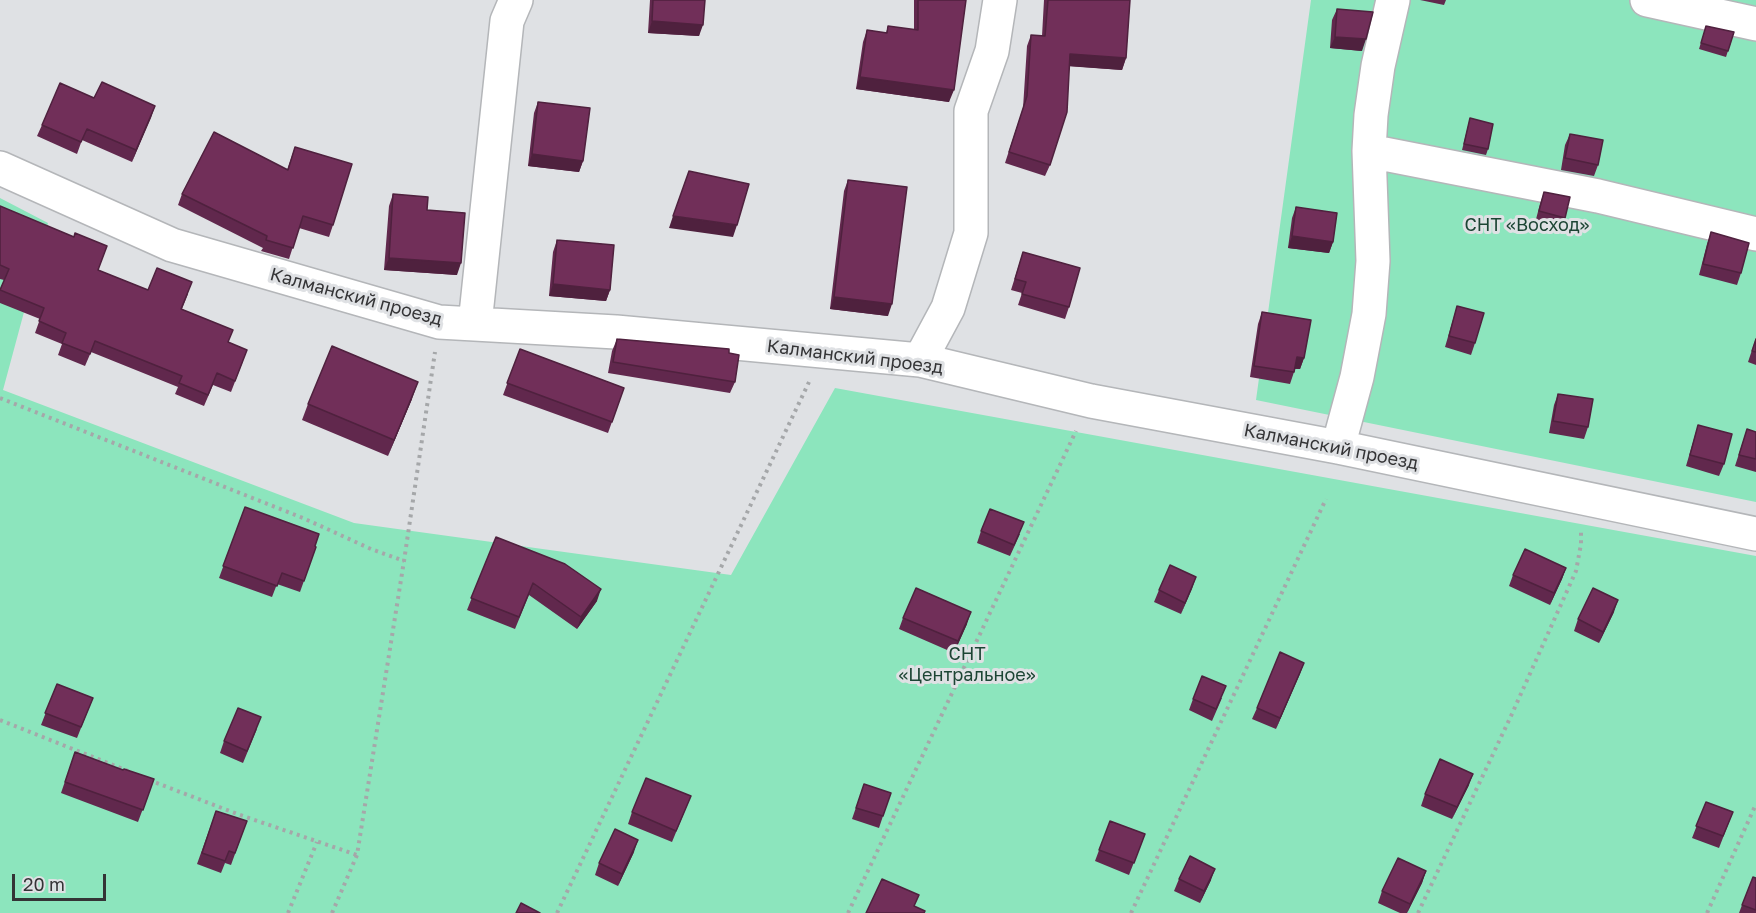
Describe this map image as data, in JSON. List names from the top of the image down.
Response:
{
  "streets": {
    "street": ["Калманский проезд"]
  },
  "parks": ["СНТ «Восход»", "СНТ «Центральное»"],
  "scale_bar": "20 m"
}
